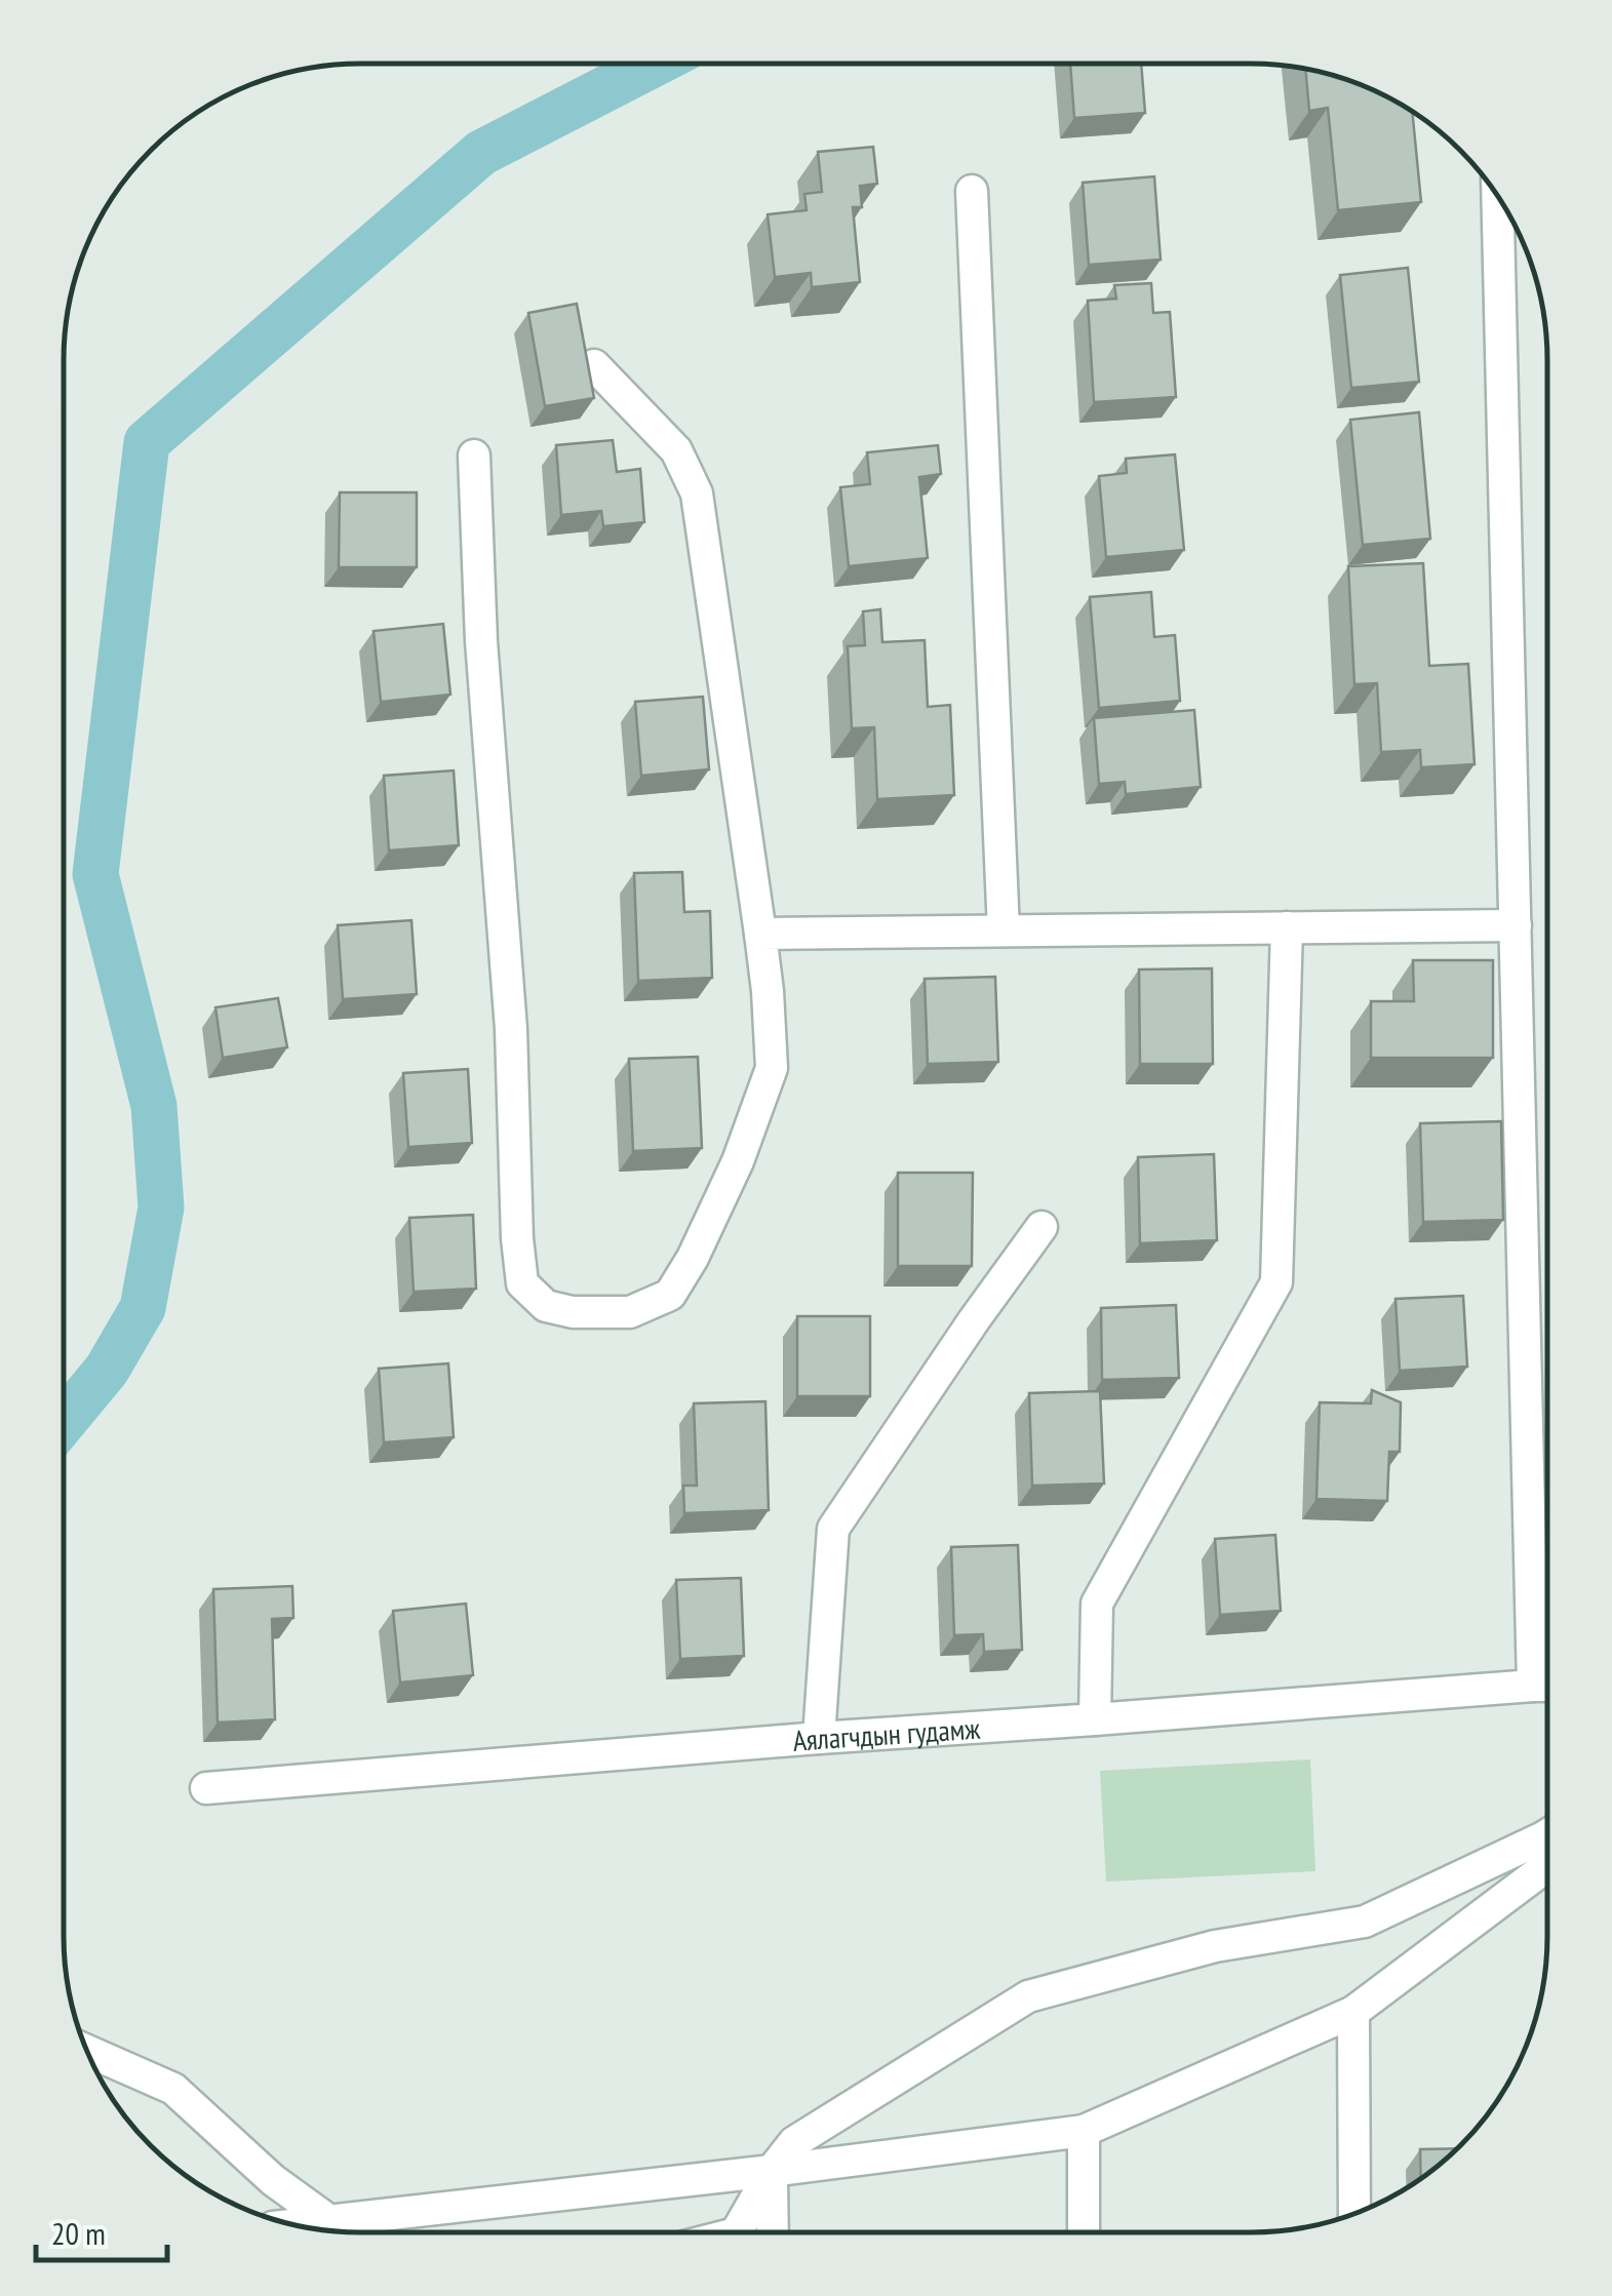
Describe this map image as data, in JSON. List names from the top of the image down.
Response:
{
  "streets": {
    "street": ["Аялагчдын гудамж"]
  },
  "scale_bar": "20 m"
}
